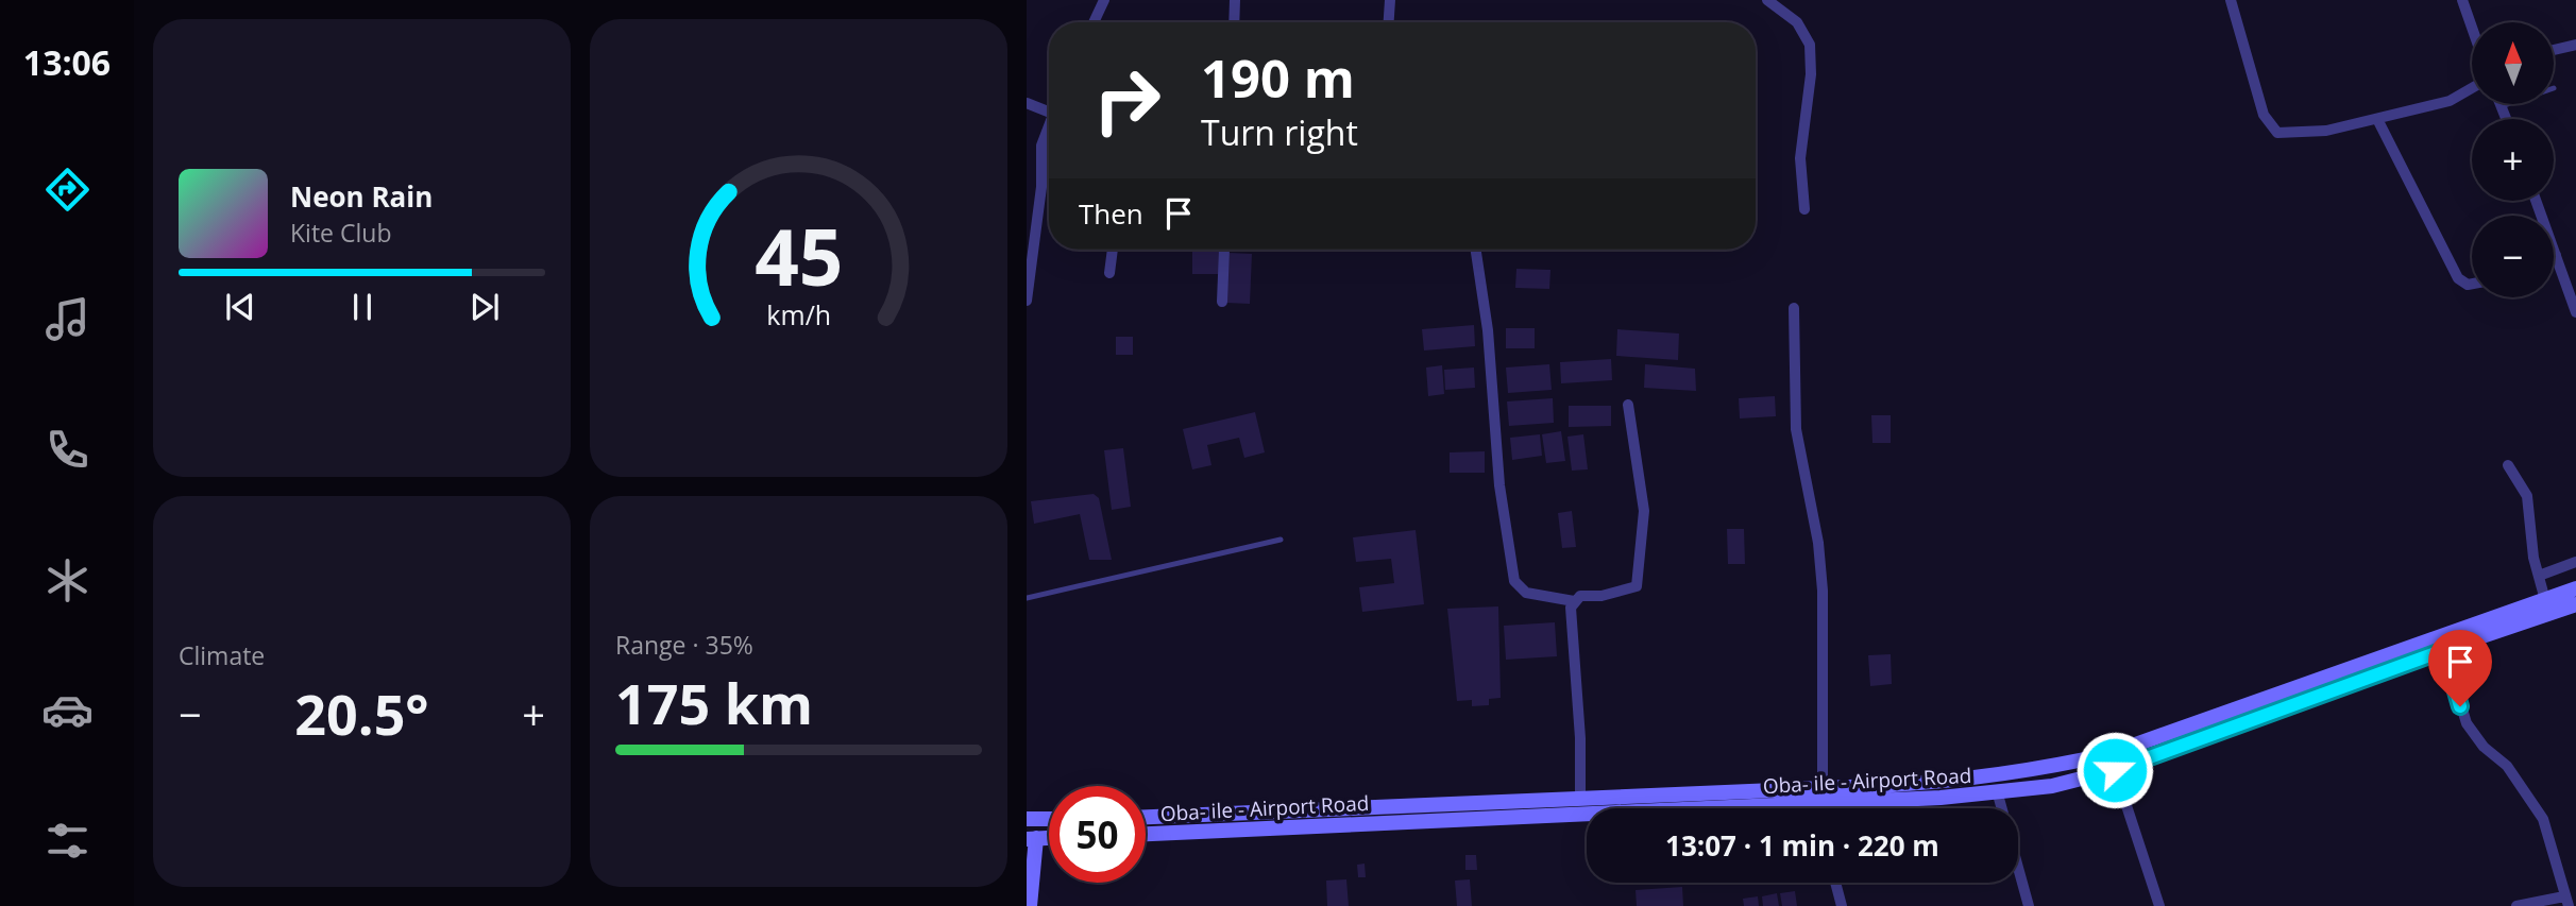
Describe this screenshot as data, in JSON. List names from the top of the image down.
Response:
{
  "streets": {
    "main road": ["Oba- ile - Airport Road"]
  },
  "north": "top",
  "page": {
    "tabs": "13:06",
    "map_buttons": ["+", "−"],
    "turn": ["190 m", "Turn right"],
    "song": ["Neon Rain", "Kite Club"],
    "then": "Then",
    "tile": [
      "Climate",
      ["Range · 35%", "175 km"]
    ],
    "heat": ["−", "20.5°", "+"],
    "limit": "50",
    "trip": "13:07 · 1 min · 220 m",
    "gauge": ["45", "km/h"]
  }
}
